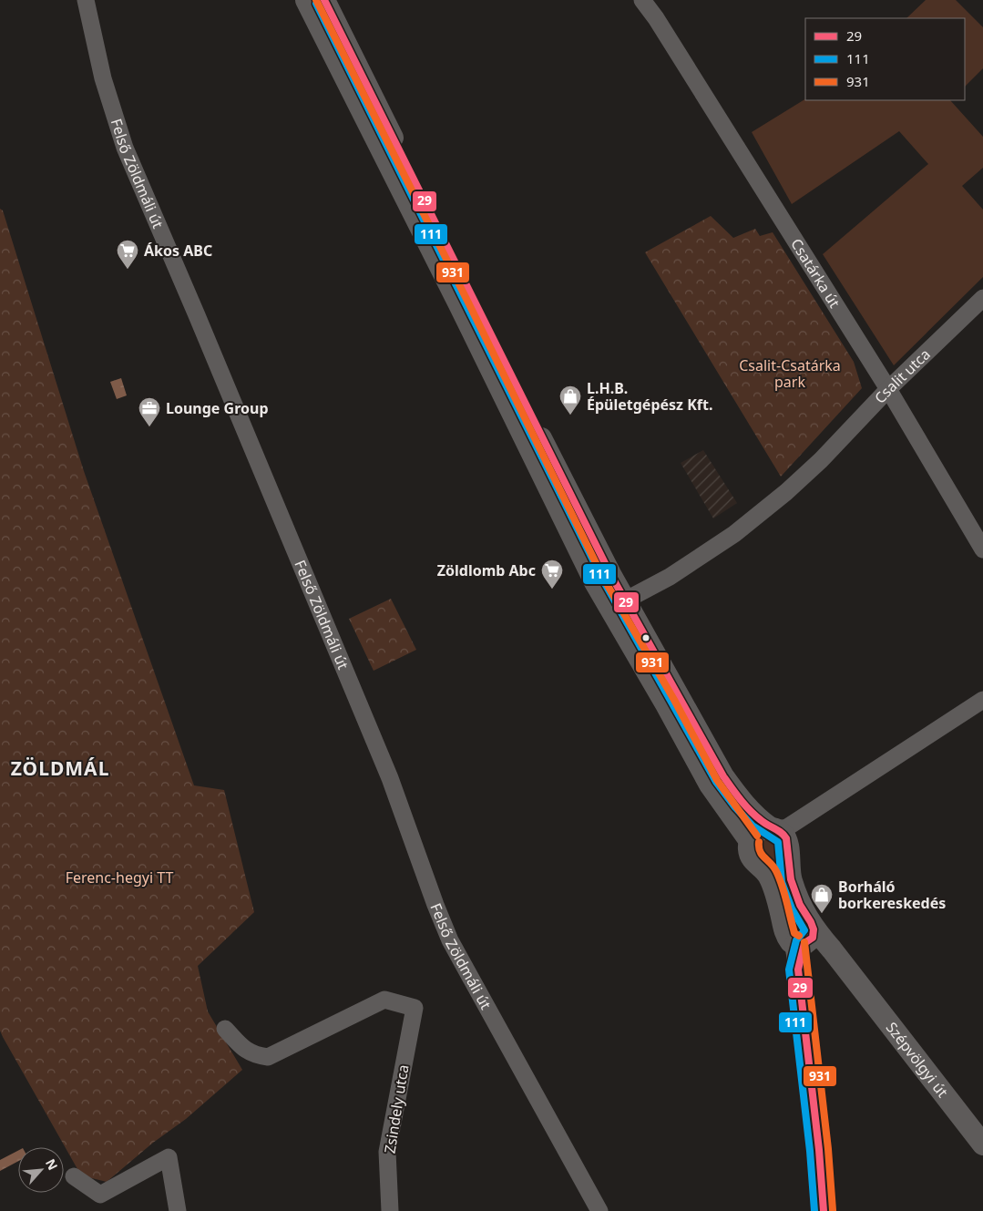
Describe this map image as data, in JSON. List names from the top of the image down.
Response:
{
  "streets": {
    "street": [
      "Felső Zöldmáli út",
      "Csatárka út",
      "Csalit utca",
      "Szépvölgyi út",
      "Zsindely utca"
    ]
  },
  "crossings": [
    ["Csatárka út", "Csalit utca"]
  ],
  "districts": ["ZÖLDMÁL"],
  "parks": ["Csalit-Csatárka park", "Ferenc-hegyi TT"],
  "places": {
    "supermarket": ["Ákos ABC", "Zöldlomb Abc"],
    "shop": ["L.H.B. Épületgépész Kft.", "Borháló borkereskedés"],
    "office": ["Lounge Group"]
  },
  "lines": ["transit line 29", "transit line 931", "transit line 111"],
  "legend": ["29", "111", "931"],
  "north": "top right"
}
